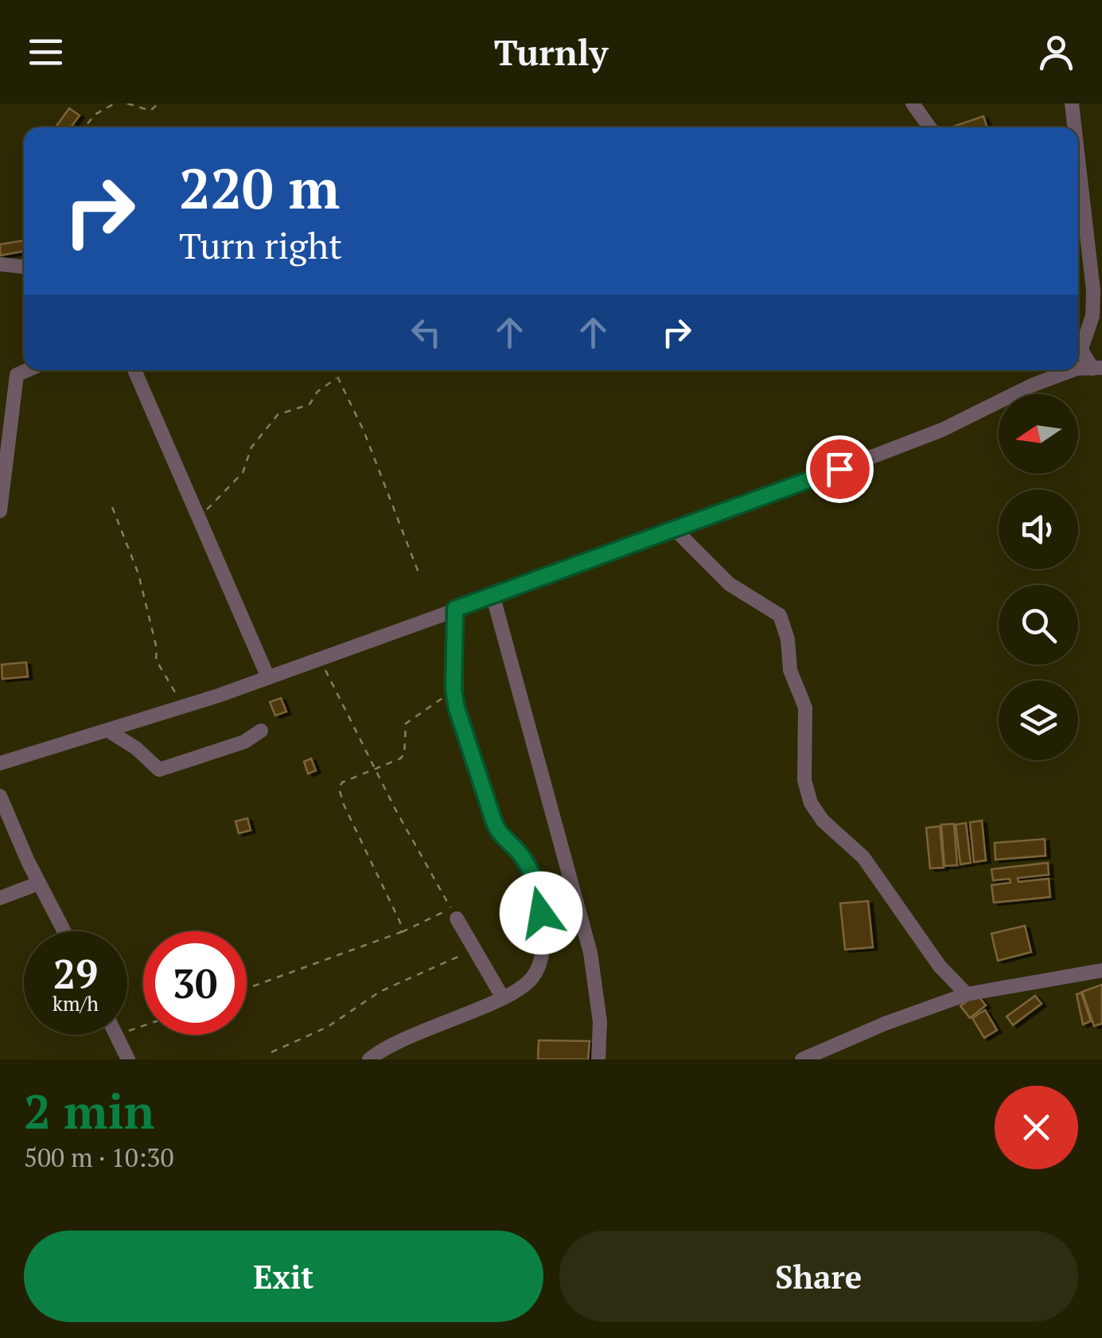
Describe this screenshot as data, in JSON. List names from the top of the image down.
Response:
{
  "north": "left",
  "page": {
    "header": "Turnly",
    "turn": ["220 m", "Turn right"],
    "speed": "29 km/h",
    "limit": "30",
    "heading": ["2 min", "500 m · 10:30"],
    "buttons": ["Exit", "Share"]
  }
}
